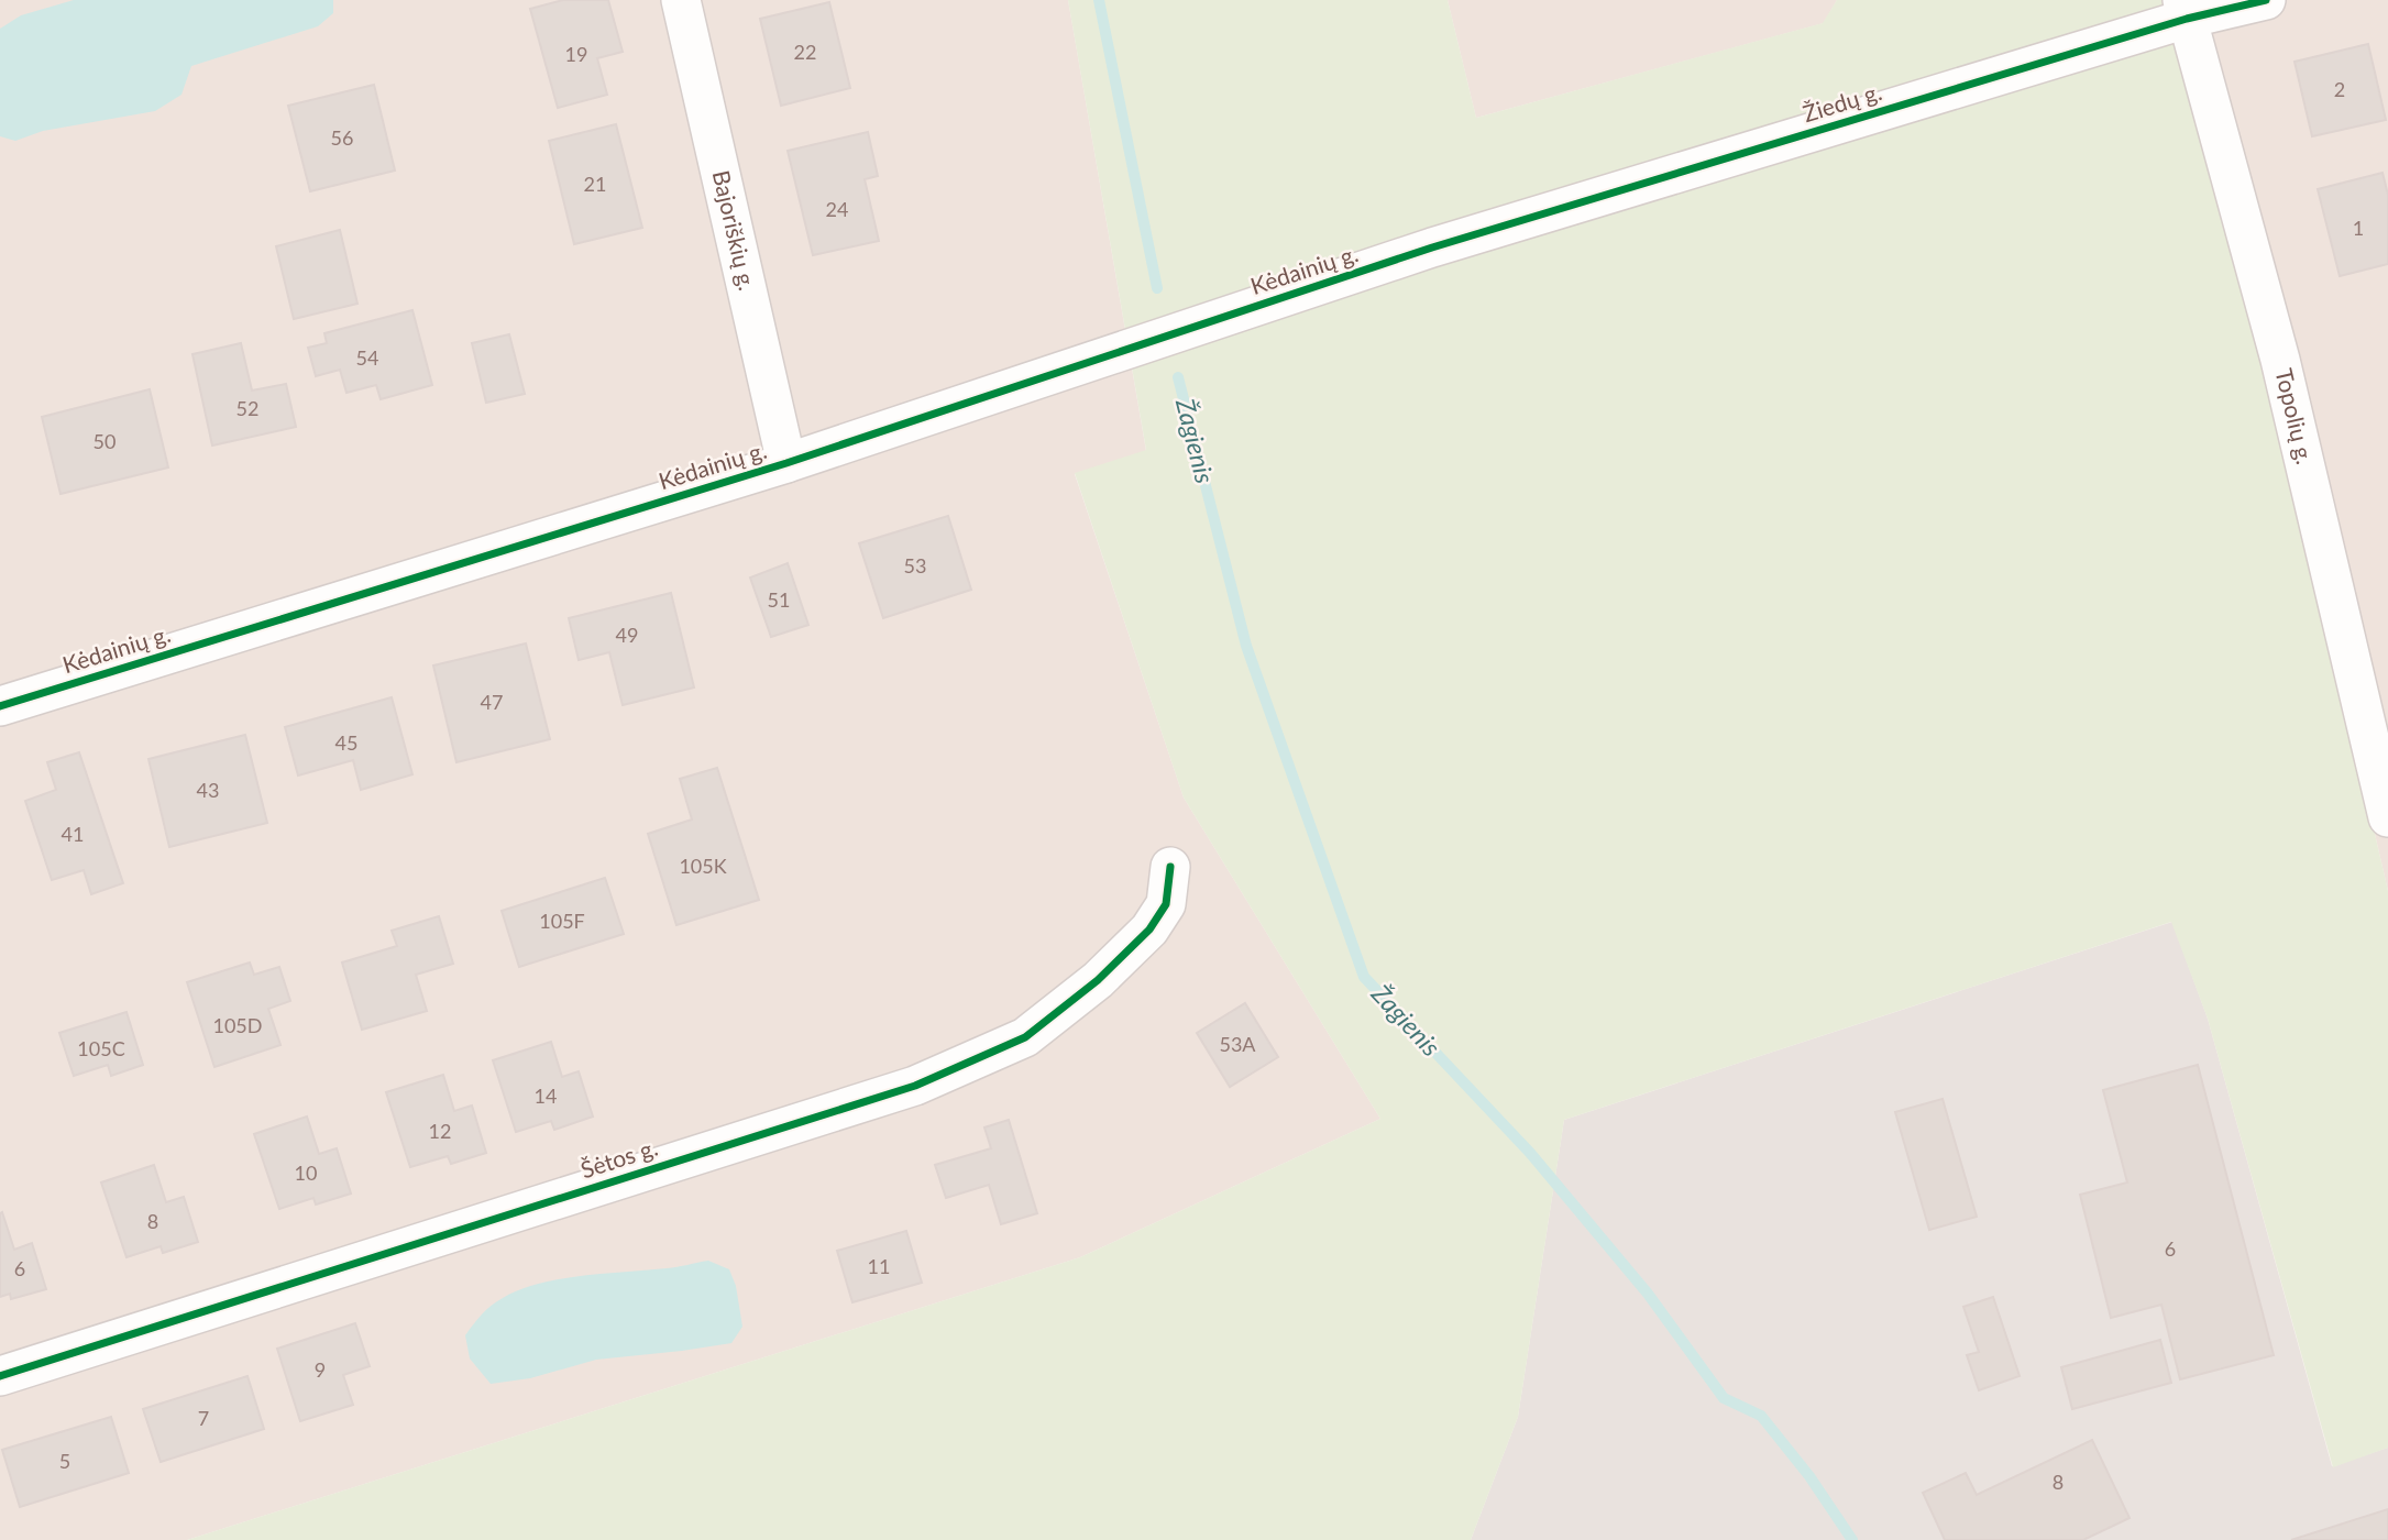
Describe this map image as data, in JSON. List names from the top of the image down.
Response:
{
  "streets": {
    "street": [
      "Žiedų g.",
      "Bajoriškių g.",
      "Kėdainių g.",
      "Topolių g.",
      "Šėtos g."
    ]
  },
  "crossings": [
    ["Žiedų g.", "Kėdainių g."],
    ["Žiedų g.", "Topolių g."],
    ["Bajoriškių g.", "Kėdainių g."]
  ],
  "water": ["Žagienis"],
  "house_numbers": [
    "22",
    "19",
    "2",
    "56",
    "21",
    "24",
    "1",
    "54",
    "52",
    "50",
    "53",
    "51",
    "49",
    "47",
    "45",
    "43",
    "41",
    "105K",
    "105F",
    "105D",
    "53A",
    "105C",
    "14",
    "12",
    "10",
    "8",
    "6",
    "11",
    "6",
    "9",
    "7",
    "5",
    "8"
  ]
}
